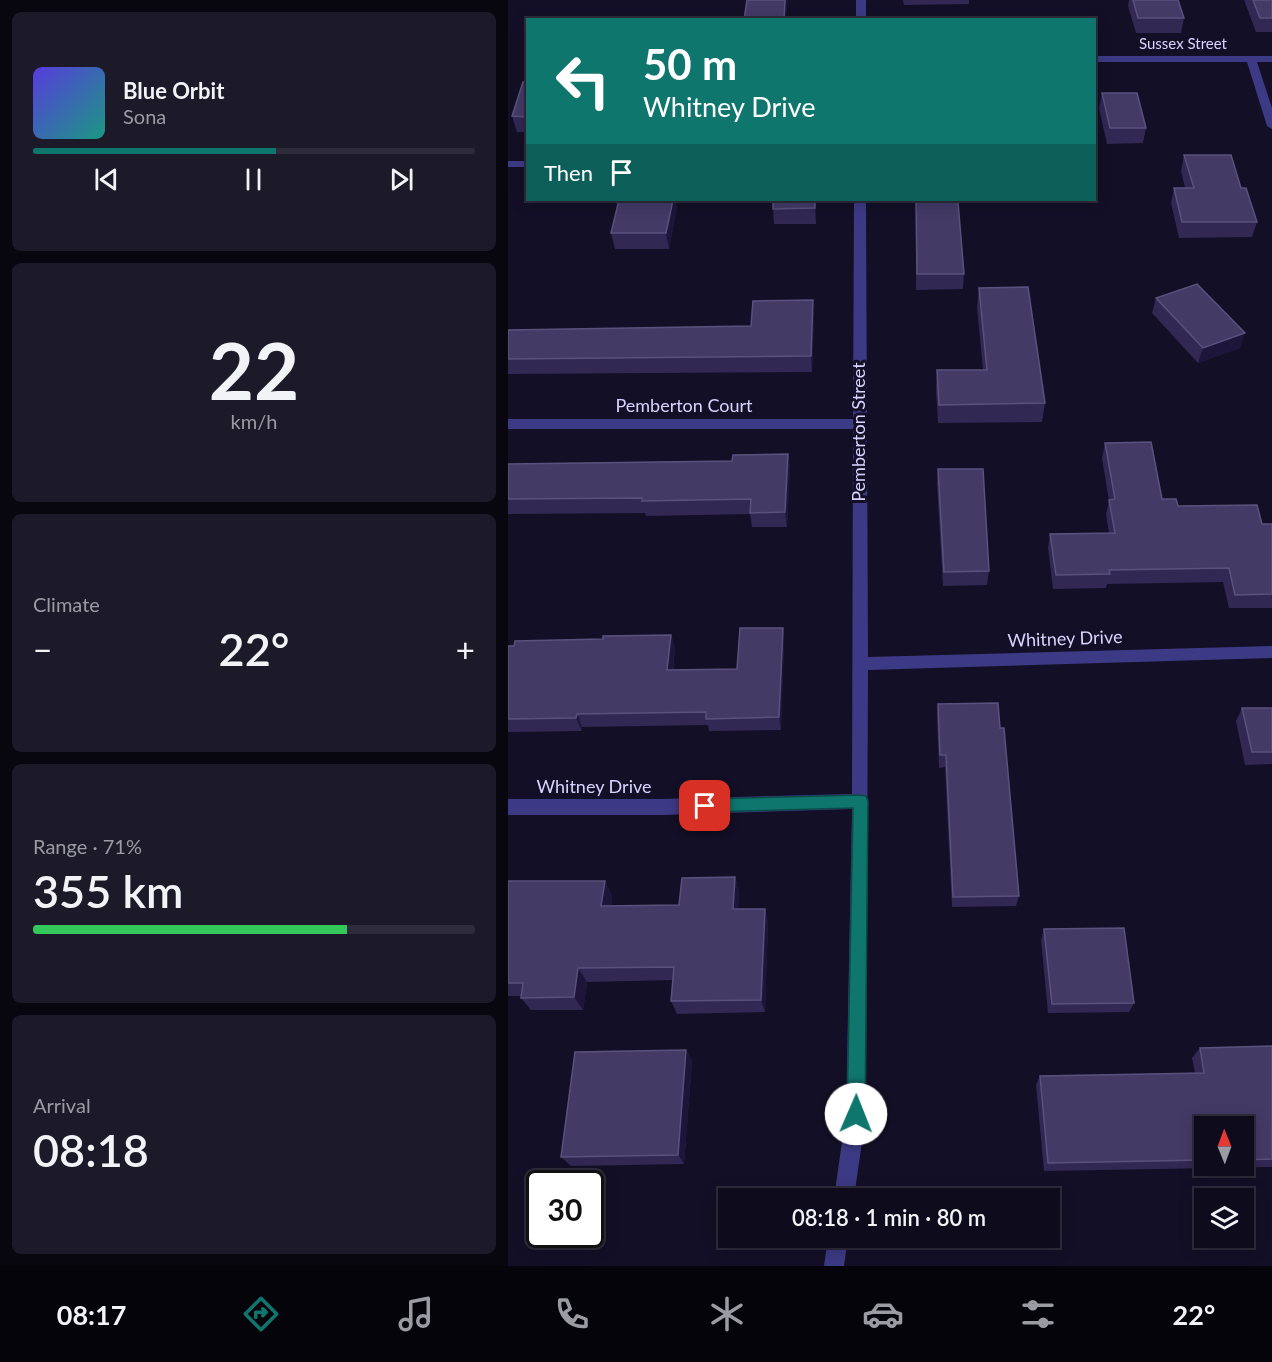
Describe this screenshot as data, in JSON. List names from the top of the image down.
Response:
{
  "streets": {
    "street": [
      "Sussex Street",
      "Pemberton Court",
      "Pemberton Street",
      "Whitney Drive"
    ]
  },
  "crossings": [
    ["Pemberton Court", "Pemberton Street"],
    ["Pemberton Street", "Whitney Drive"]
  ],
  "north": "top",
  "page": {
    "turn": ["50 m", "Whitney Drive"],
    "song": ["Blue Orbit", "Sona"],
    "then": "Then",
    "tile": [
      ["22", "km/h"],
      "Climate",
      ["Range · 71%", "355 km"],
      ["Arrival", "08:18"]
    ],
    "heat": ["−", "22°", "+"],
    "limit": "30",
    "trip": "08:18 · 1 min · 80 m",
    "tabs": ["08:17", "22°"]
  }
}
